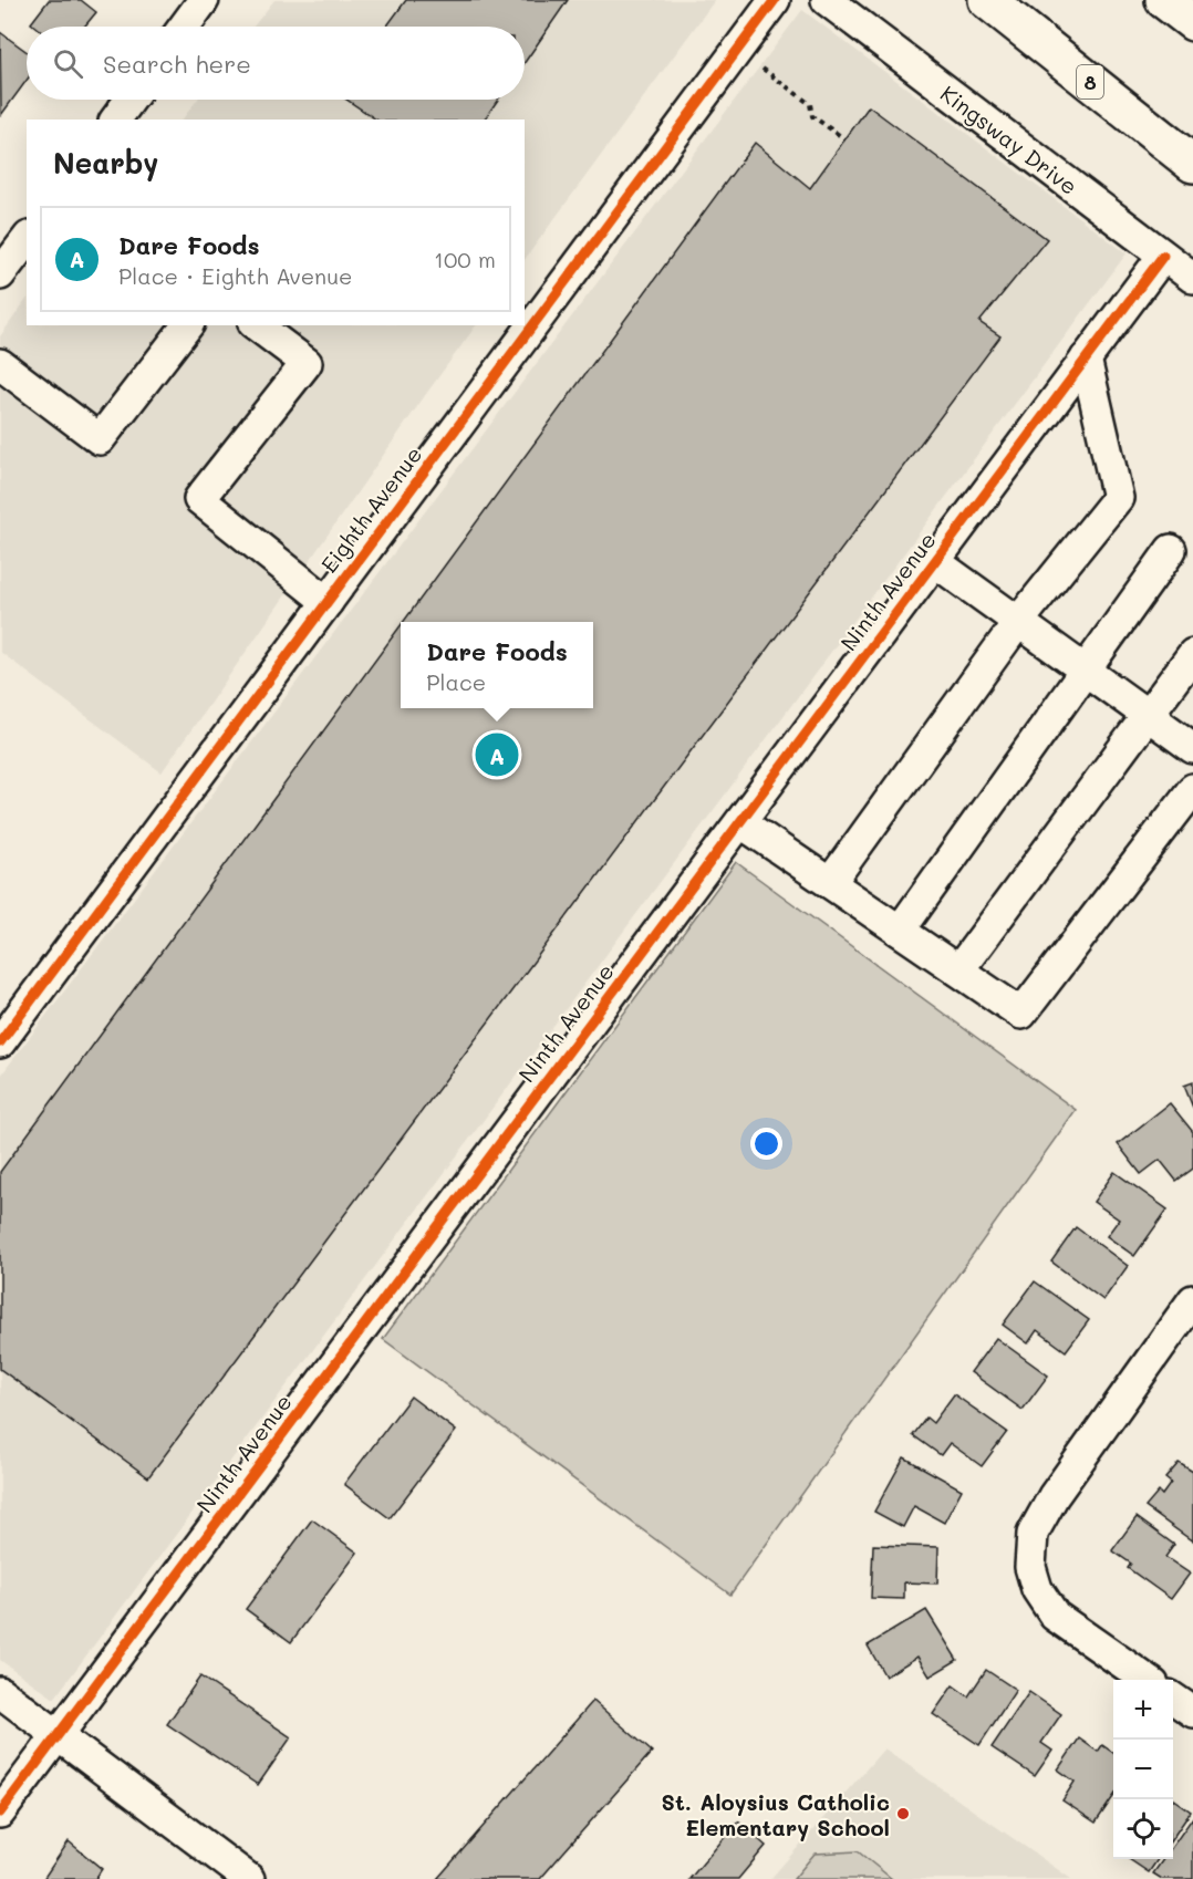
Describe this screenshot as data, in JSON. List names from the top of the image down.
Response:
{
  "streets": {
    "highway": ["8"],
    "street": ["Kingsway Drive", "Eighth Avenue", "Ninth Avenue"]
  },
  "crossings": [
    ["Kingsway Drive", "Ninth Avenue"]
  ],
  "places": ["St. Aloysius Catholic Elementary School"],
  "page": {
    "search": "Search here",
    "heading": "Nearby",
    "list": [
      {
        "mark": "A",
        "name": "Dare Foods",
        "note": "Place · Eighth Avenue",
        "value": "100 m"
      }
    ],
    "popup": ["Dare Foods", "Place"],
    "pins": "A",
    "map_buttons": ["+", "−"]
  }
}
